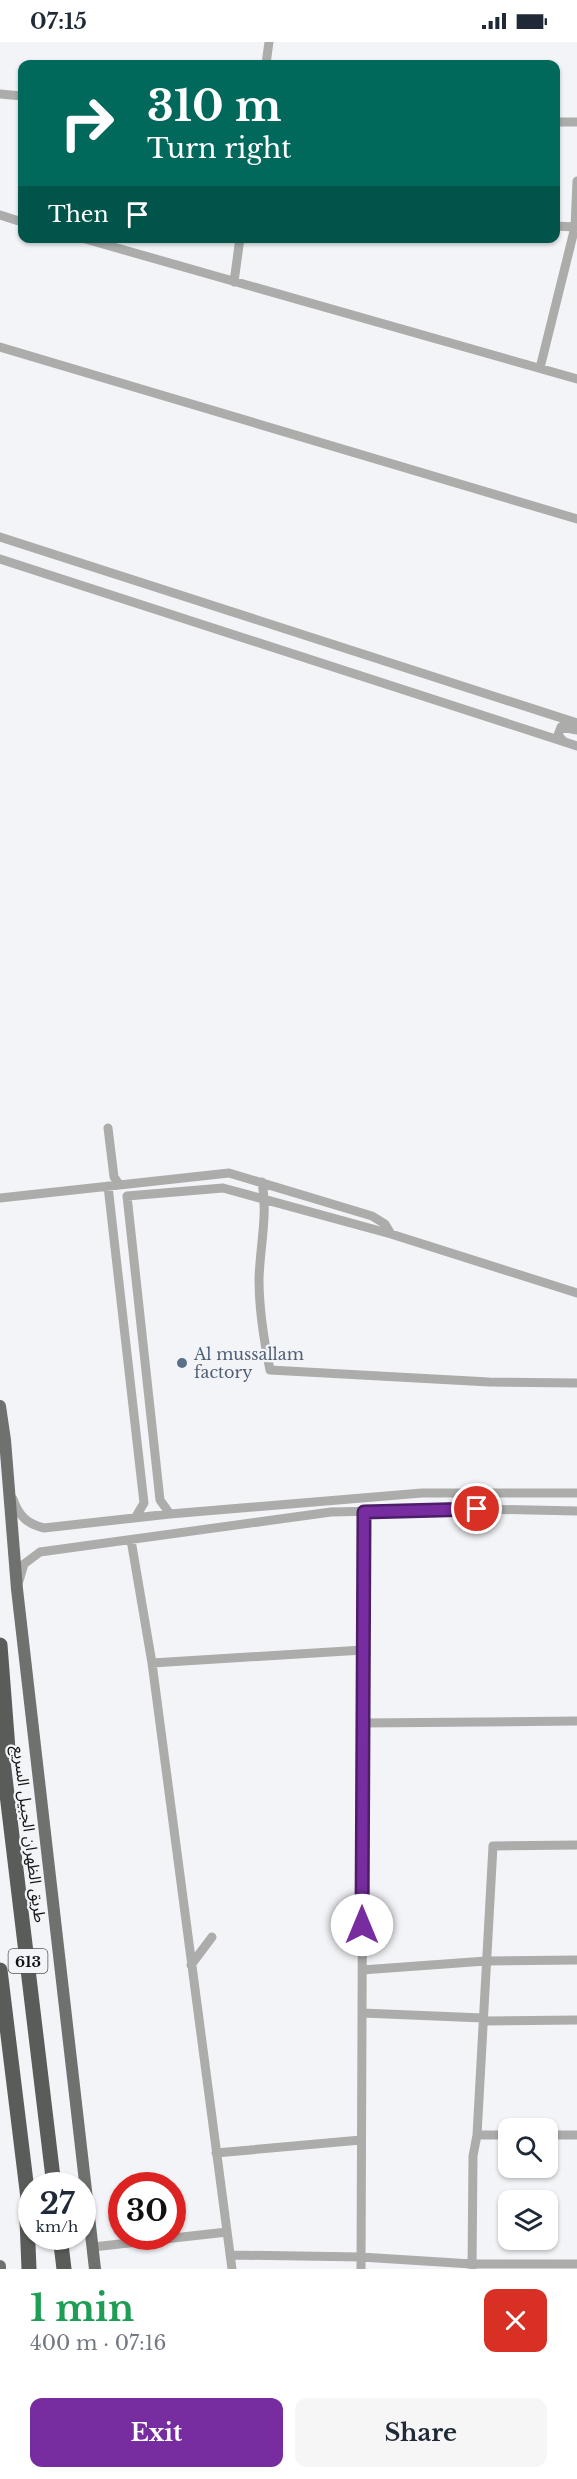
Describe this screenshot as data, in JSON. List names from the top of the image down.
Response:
{
  "streets": {
    "highway": ["طريق الظهران الجبيل السريع", "613"]
  },
  "places": ["Al mussallam factory"],
  "page": {
    "status": "07:15",
    "turn": ["310 m", "Turn right"],
    "then": "Then",
    "speed": "27 km/h",
    "limit": "30",
    "heading": ["1 min", "400 m · 07:16"],
    "buttons": ["Exit", "Share"]
  }
}
